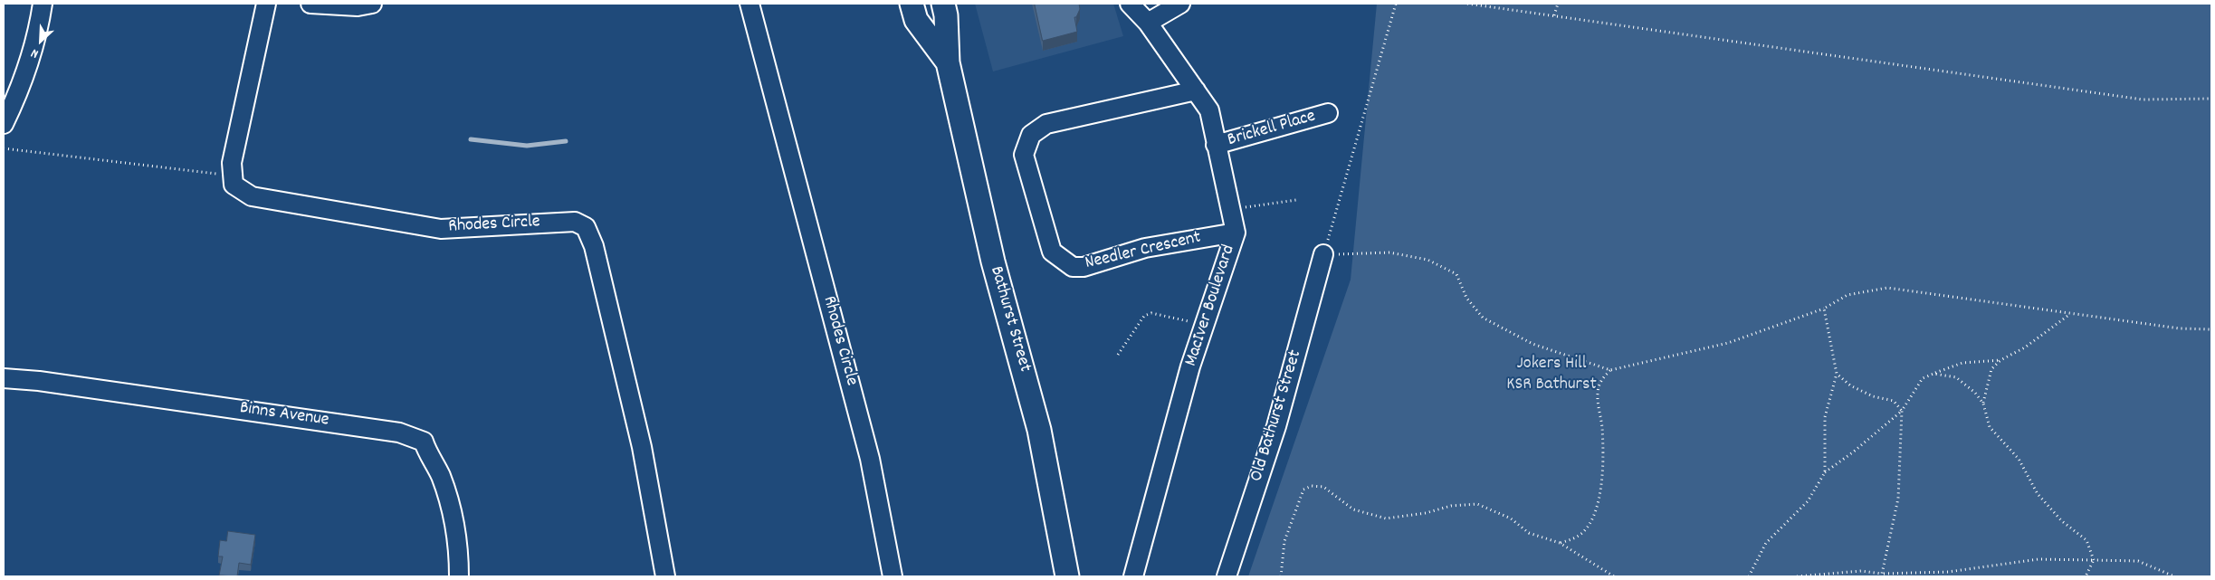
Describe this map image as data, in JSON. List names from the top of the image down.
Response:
{
  "streets": {
    "main road": ["Bathurst Street"],
    "street": [
      "Brickell Place",
      "Rhodes Circle",
      "Needler Crescent",
      "MacIver Boulevard",
      "Binns Avenue",
      "Old Bathurst Street"
    ]
  },
  "crossings": [
    ["Brickell Place", "MacIver Boulevard"],
    ["Needler Crescent", "MacIver Boulevard"]
  ],
  "parks": ["Jokers Hill KSR Bathurst"],
  "north": "bottom left"
}
